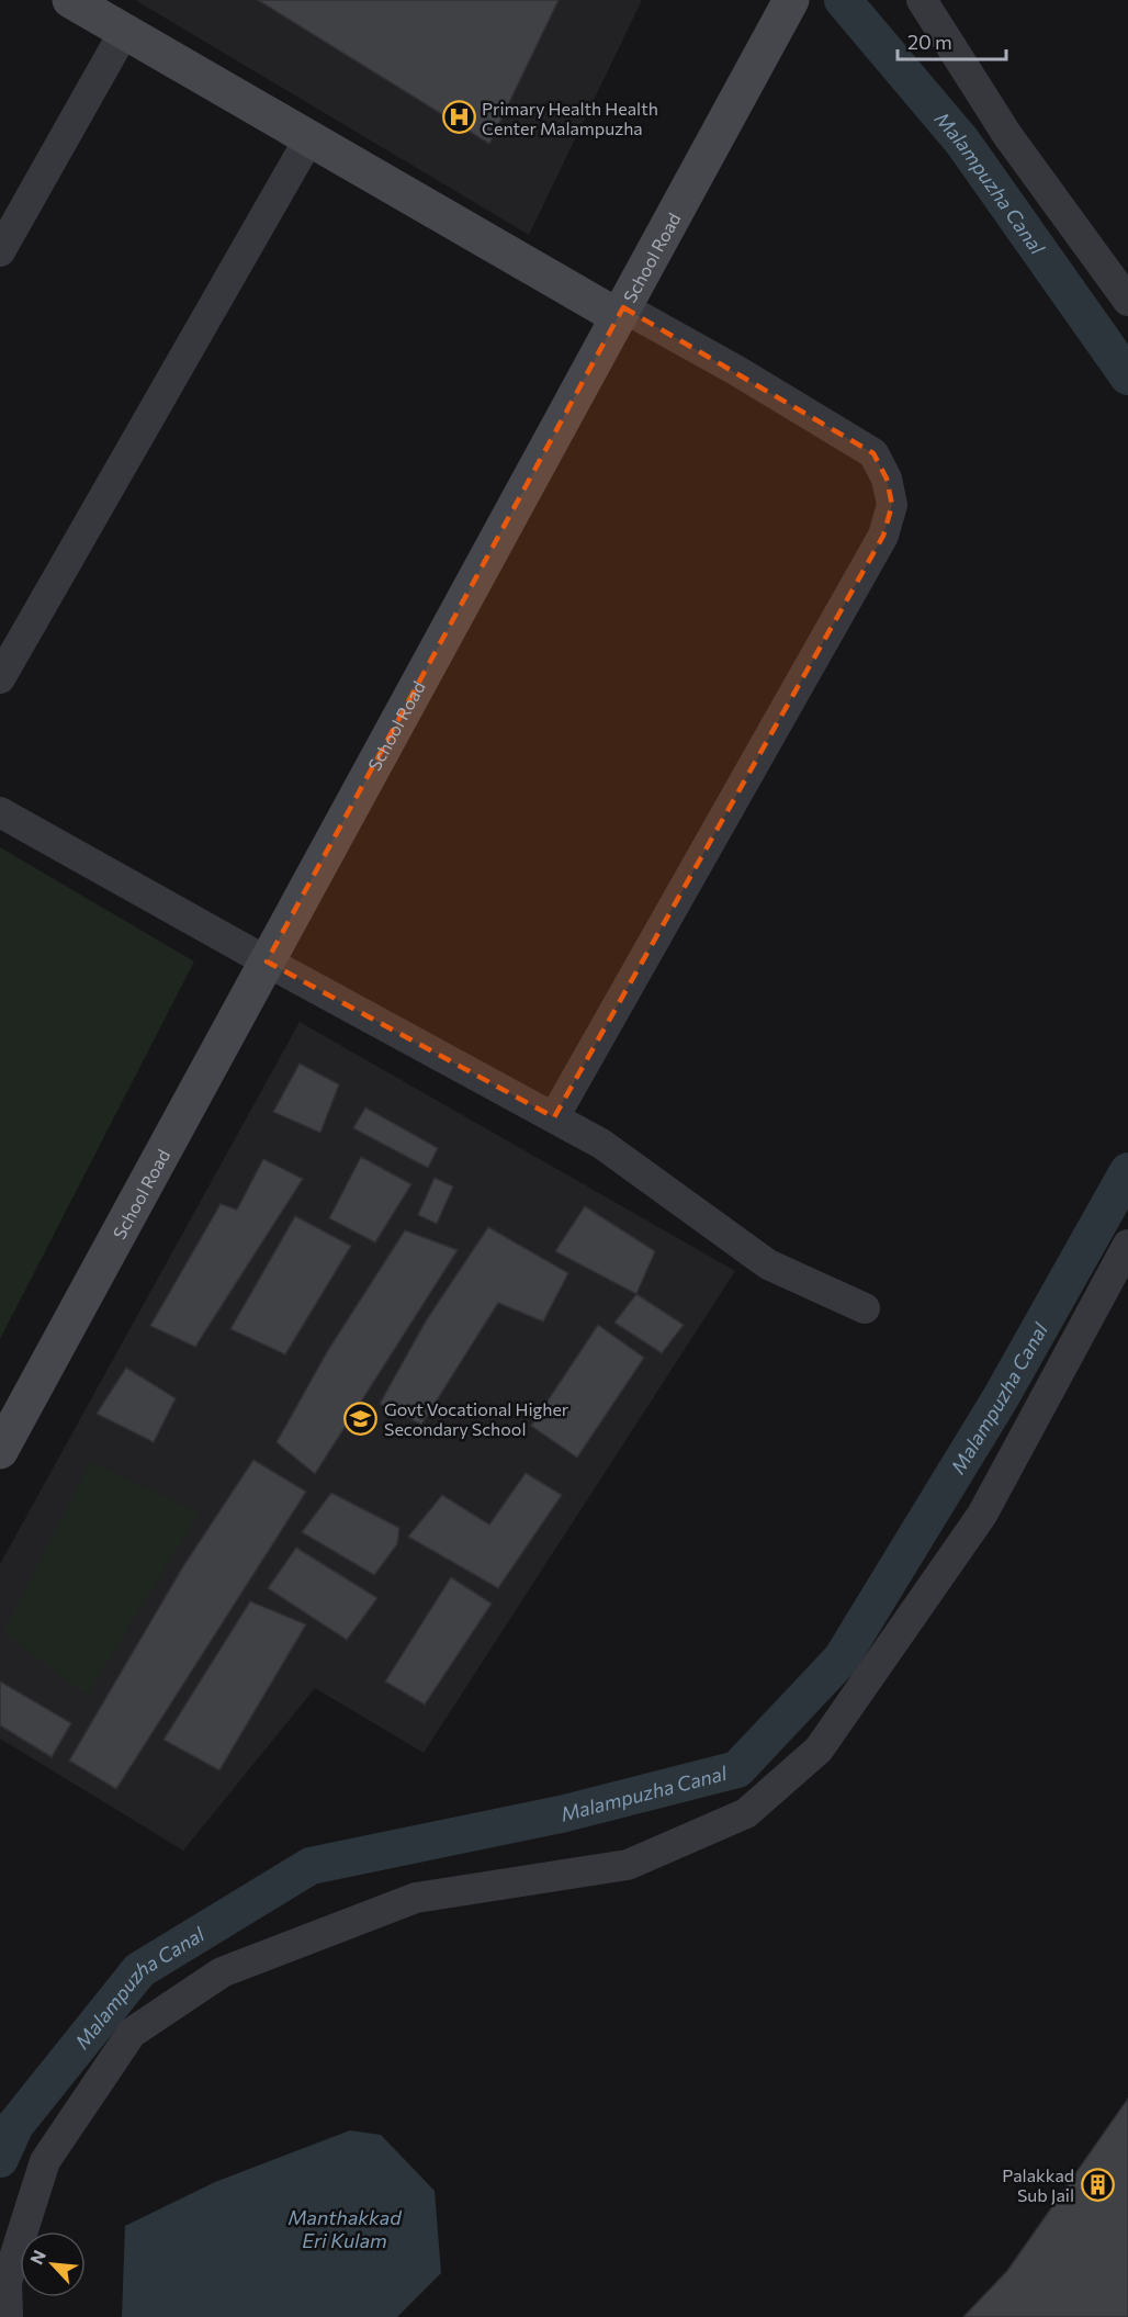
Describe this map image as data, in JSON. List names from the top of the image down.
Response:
{
  "streets": {
    "street": ["School Road"]
  },
  "water": ["Malampuzha Canal", "Manthakkad Eri Kulam"],
  "places": {
    "hospital": ["Primary Health Health Center Malampuzha"],
    "school or university": ["Govt Vocational Higher Secondary School"],
    "building": ["Palakkad Sub Jail"]
  },
  "scale_bar": "20 m",
  "north": "top left"
}
